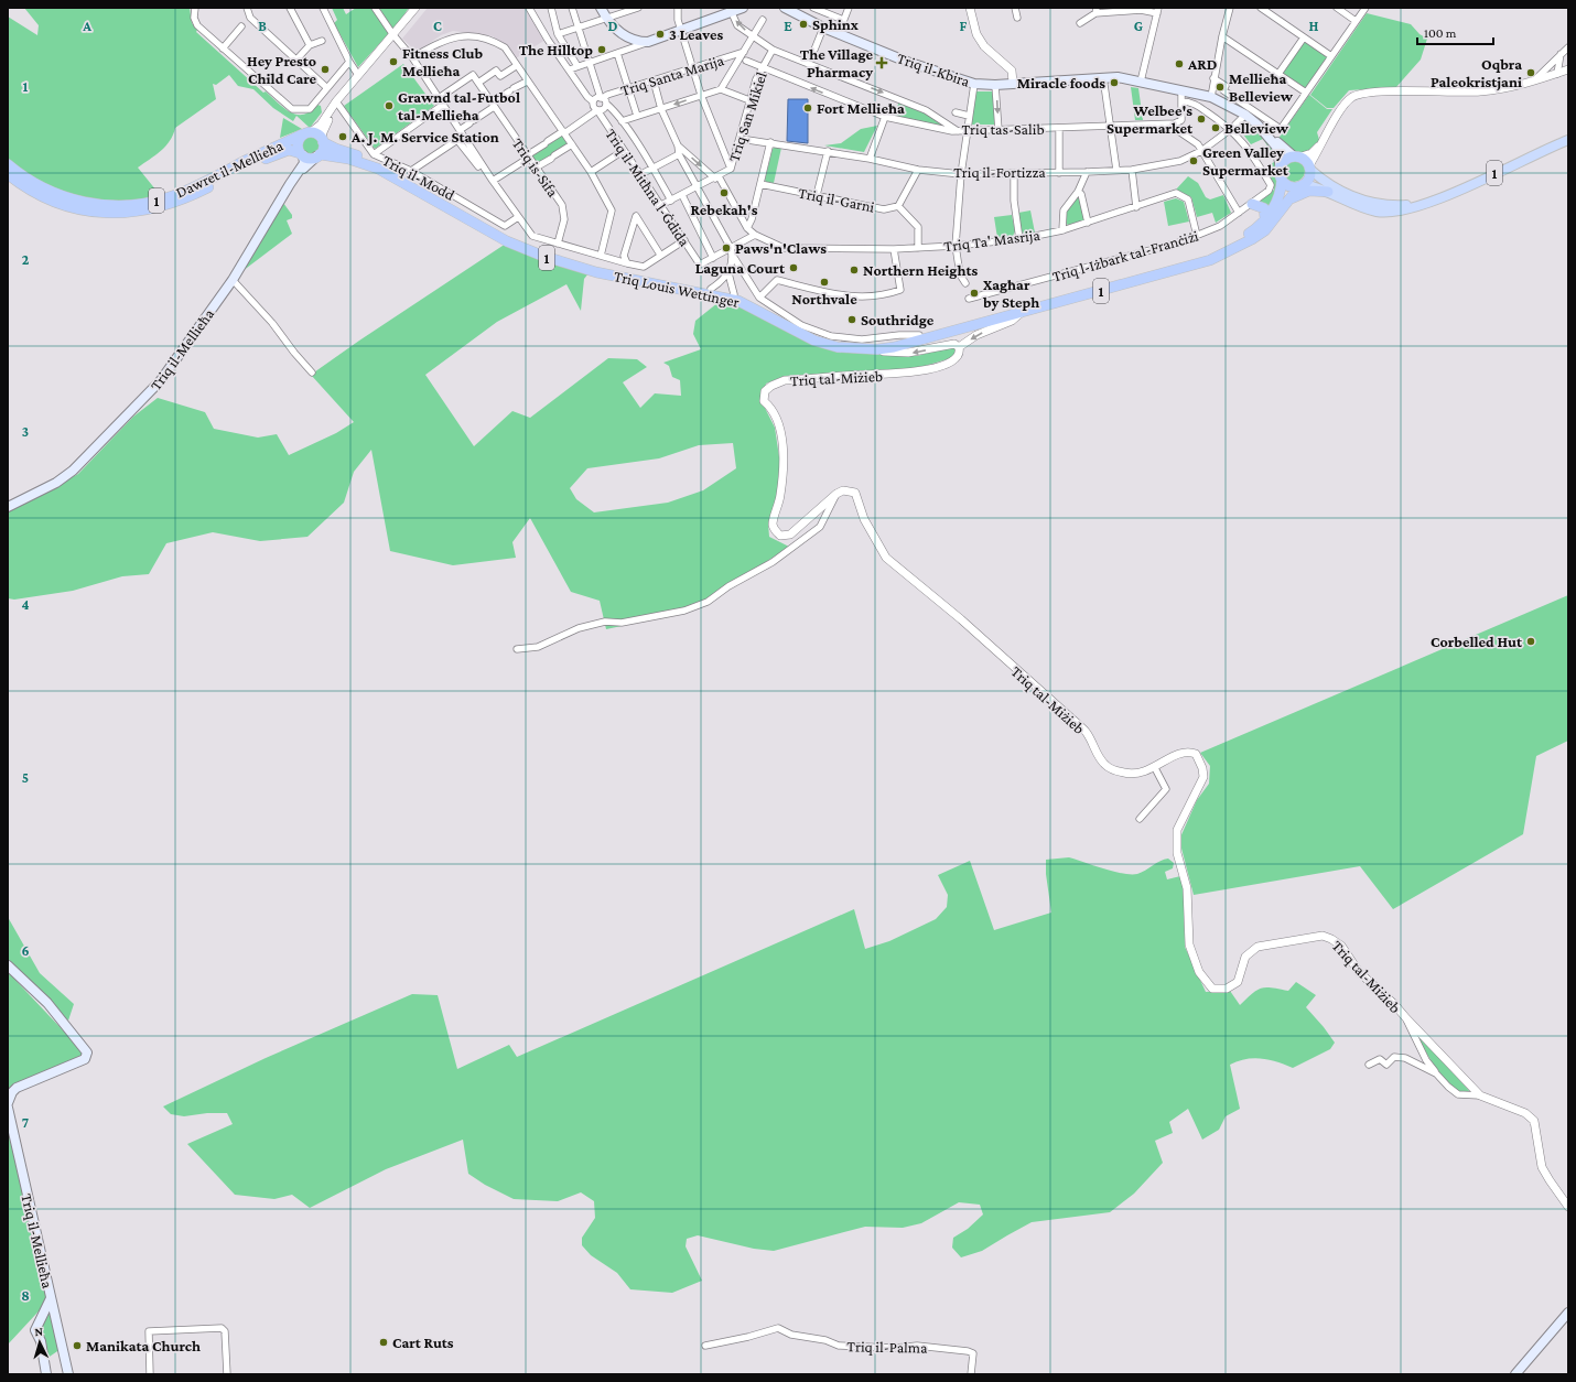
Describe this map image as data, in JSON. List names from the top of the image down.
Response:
{
  "streets": {
    "highway": ["Dawret il-Mellieħa", "1", "Triq Louis Wettinger"],
    "main road": ["Triq il-Kbira", "Triq il-Mellieħa"],
    "street": [
      "Triq Santa Marija",
      "Triq San Mikiel",
      "Triq tas-Salib",
      "Triq is-Sifa",
      "Triq il-Fortizza",
      "Triq il-Modd",
      "Triq il-Mitħna l-Ġdida",
      "Triq il-Garni",
      "Triq Ta' Masrija",
      "Triq l-Iżbark tal-Franċiżi",
      "Triq tal-Miżieb",
      "Triq il-Palma"
    ]
  },
  "crossings": [
    ["Triq il-Kbira", "Triq il-Fortizza"],
    ["Triq il-Kbira", "1"],
    ["Triq il-Kbira", "Triq Louis Wettinger"],
    ["Triq Santa Marija", "Triq il-Mitħna l-Ġdida"],
    ["Triq San Mikiel", "Triq tas-Salib"],
    ["Triq San Mikiel", "Triq il-Fortizza"],
    ["Triq San Mikiel", "Triq il-Mitħna l-Ġdida"],
    ["Dawret il-Mellieħa", "Triq Louis Wettinger"],
    ["Dawret il-Mellieħa", "Triq il-Mellieħa"],
    ["Triq il-Fortizza", "Triq l-Iżbark tal-Franċiżi"],
    ["1", "Triq Louis Wettinger"],
    ["Triq Ta' Masrija", "Triq l-Iżbark tal-Franċiżi"],
    ["Triq Louis Wettinger", "Triq il-Mellieħa"],
    ["Triq Louis Wettinger", "Triq tal-Miżieb"]
  ],
  "places": {
    "other": [
      "Sphinx",
      "3 Leaves",
      "The Hilltop",
      "Fitness Club Mellieħa",
      "ARD",
      "Hey Presto Child Care",
      "Oqbra Paleokristjani",
      "Miracle foods",
      "Mellieħa Belleview",
      "Grawnd tal-Futbol tal-Mellieħa",
      "Fort Mellieħa",
      "Welbee's Supermarket",
      "Belleview",
      "A. J. M. Service Station",
      "Green Valley Supermarket",
      "Rebekah's",
      "Paws'n'Claws",
      "Laguna Court",
      "Northern Heights",
      "Northvale",
      "Xagħar by Steph",
      "Southridge",
      "Corbelled Hut",
      "Cart Ruts",
      "Manikata Church"
    ],
    "health": ["The Village Pharmacy"]
  },
  "scale_bar": "100 m",
  "north": "top",
  "grid": {
    "columns": [
      "A",
      "B",
      "C",
      "D",
      "E",
      "F",
      "G",
      "H"
    ],
    "rows": [
      "1",
      "2",
      "3",
      "4",
      "5",
      "6",
      "7",
      "8"
    ]
  }
}
